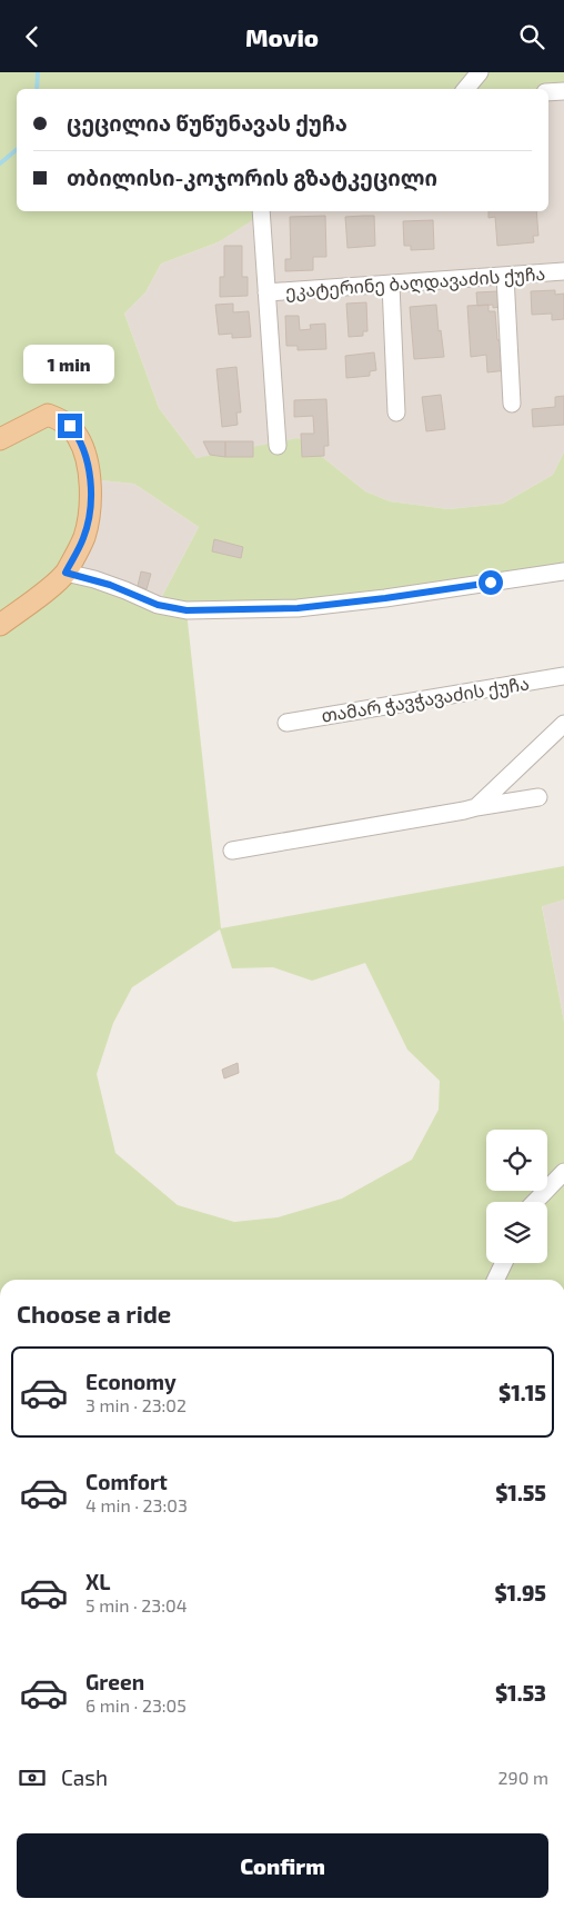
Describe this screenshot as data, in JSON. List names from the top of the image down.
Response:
{
  "streets": {
    "street": ["ეკატერინე ბაღდავაძის ქუჩა", "თამარ ჭავჭავაძის ქუჩა"]
  },
  "page": {
    "header": "Movio",
    "banner": ["ცეცილია წუწუნავას ქუჩა", "თბილისი-კოჯორის გზატკეცილი"],
    "bubble": "1 min",
    "heading": "Choose a ride",
    "list": [
      {
        "name": "Economy",
        "note": "3 min · 23:02",
        "value": "$1.15"
      },
      {
        "name": "Comfort",
        "note": "4 min · 23:03",
        "value": "$1.55"
      },
      {
        "name": "XL",
        "note": "5 min · 23:04",
        "value": "$1.95"
      },
      {
        "name": "Green",
        "note": "6 min · 23:05",
        "value": "$1.53"
      }
    ],
    "pay": ["Cash", "290 m"],
    "buttons": "Confirm"
  }
}
